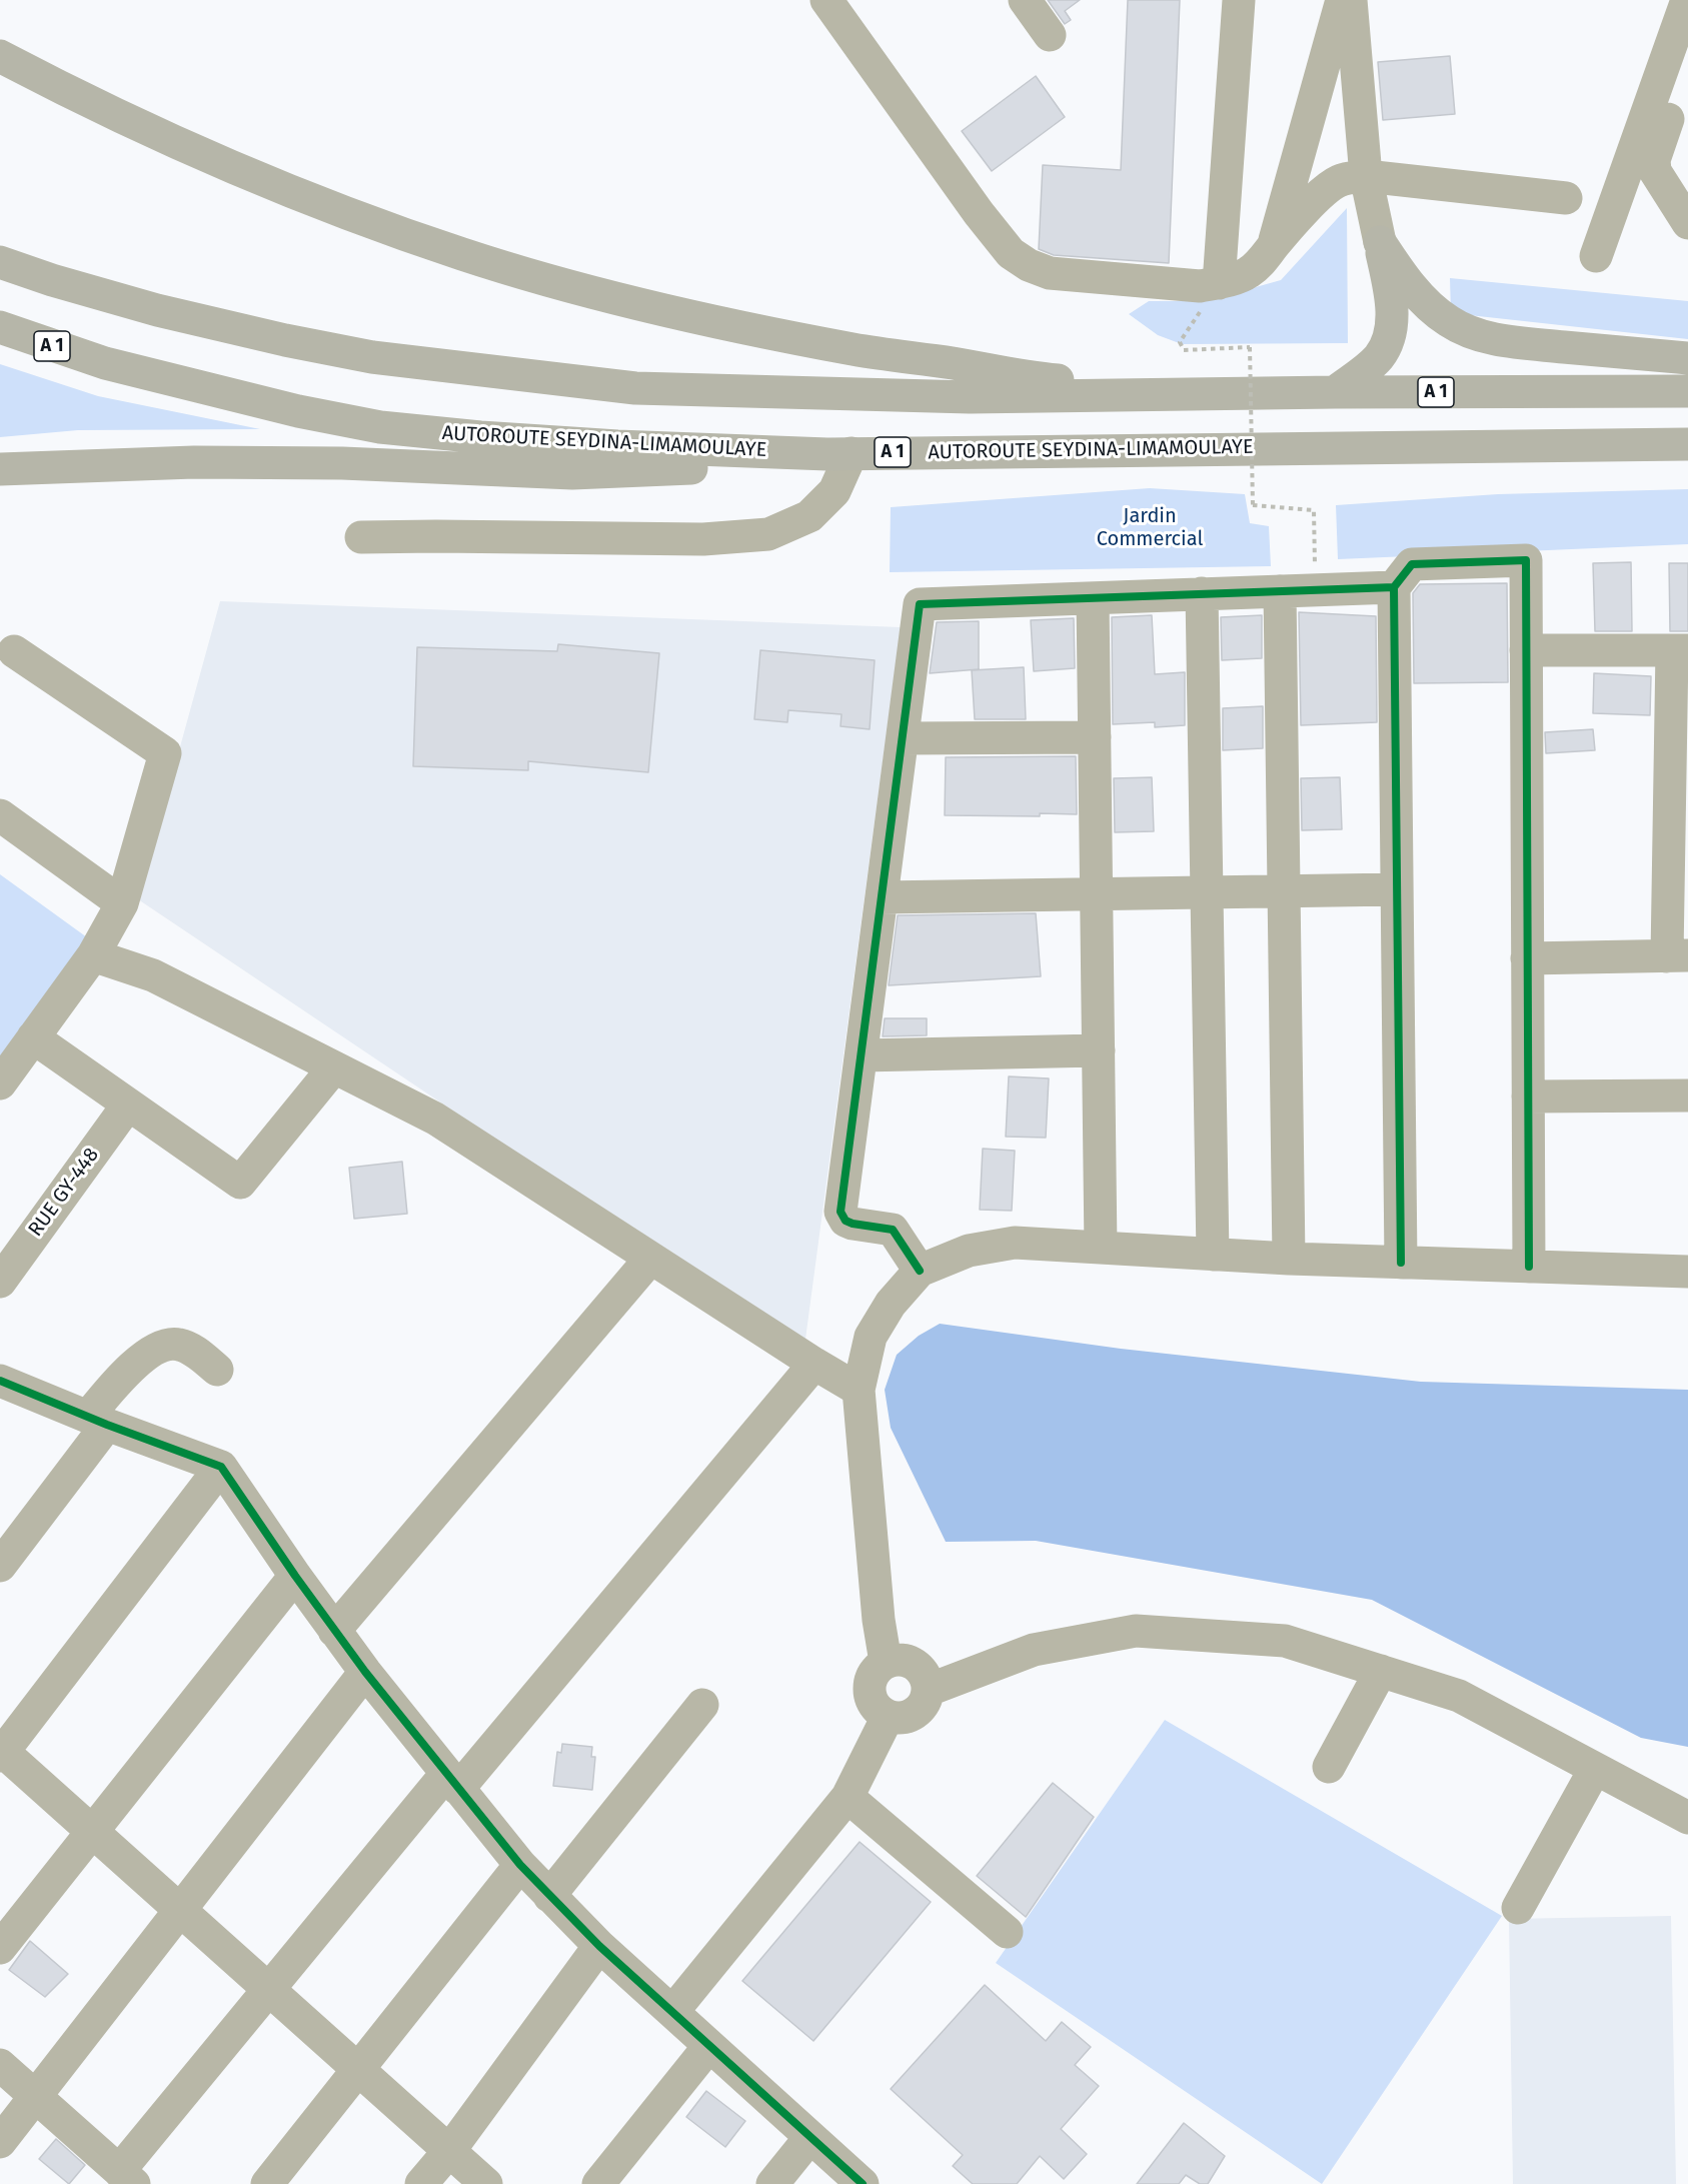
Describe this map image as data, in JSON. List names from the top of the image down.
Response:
{
  "streets": {
    "highway": ["A 1", "AUTOROUTE SEYDINA-LIMAMOULAYE"],
    "street": ["RUE GY-448"]
  },
  "parks": ["Jardin Commercial"]
}
